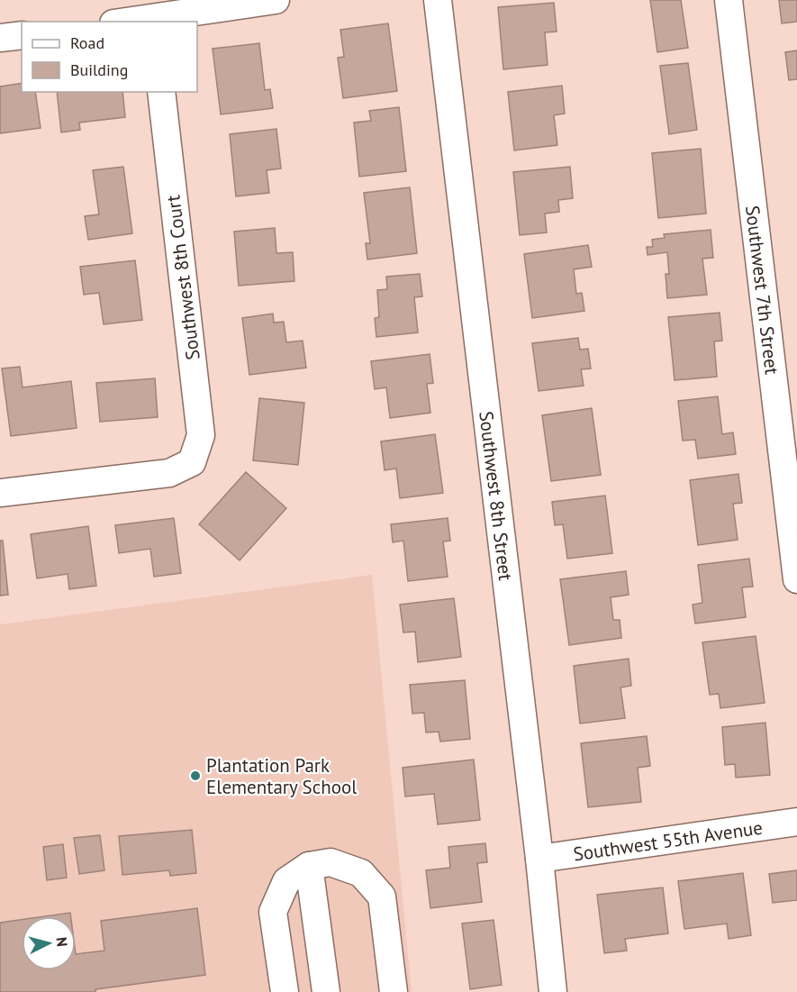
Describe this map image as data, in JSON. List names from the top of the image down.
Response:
{
  "streets": {
    "street": [
      "Southwest 8th Court",
      "Southwest 7th Street",
      "Southwest 8th Street",
      "Southwest 55th Avenue"
    ]
  },
  "crossings": [
    ["Southwest 8th Street", "Southwest 55th Avenue"]
  ],
  "places": ["Plantation Park Elementary School"],
  "legend": ["Road", "Building"],
  "north": "right"
}
